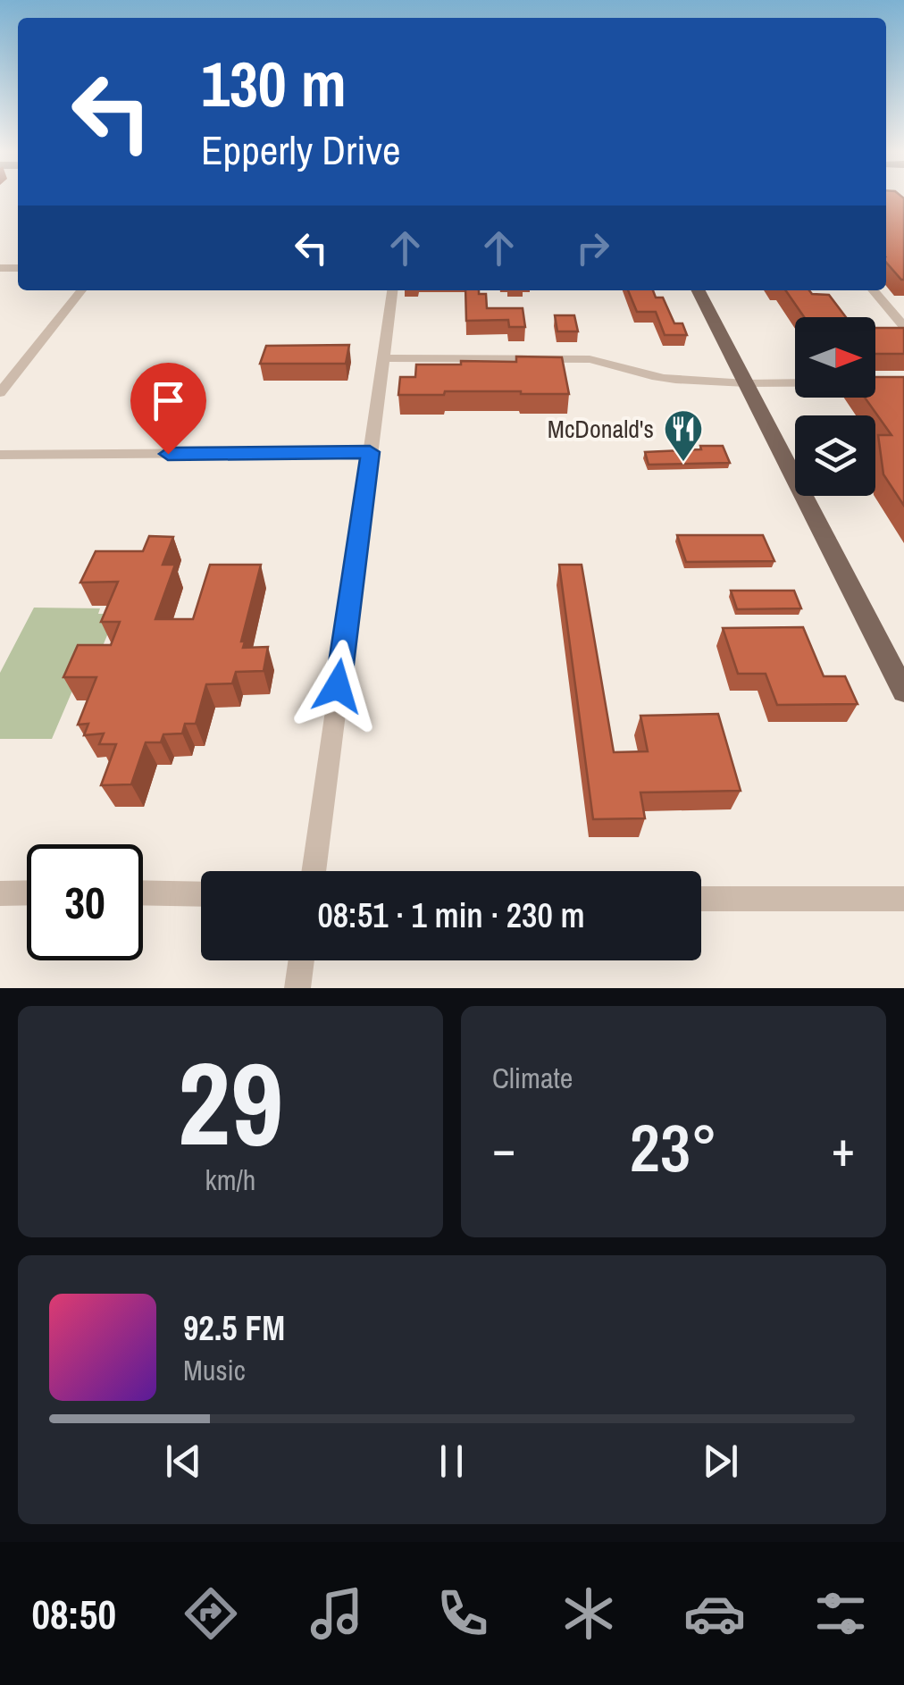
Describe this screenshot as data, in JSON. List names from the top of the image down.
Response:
{
  "places": {
    "restaurant": ["McDonald's"]
  },
  "north": "right",
  "page": {
    "turn": ["130 m", "Epperly Drive"],
    "limit": "30",
    "trip": "08:51 · 1 min · 230 m",
    "tile": [
      ["29", "km/h"],
      "Climate"
    ],
    "heat": ["−", "23°", "+"],
    "song": ["92.5 FM", "Music"],
    "tabs": "08:50"
  }
}
